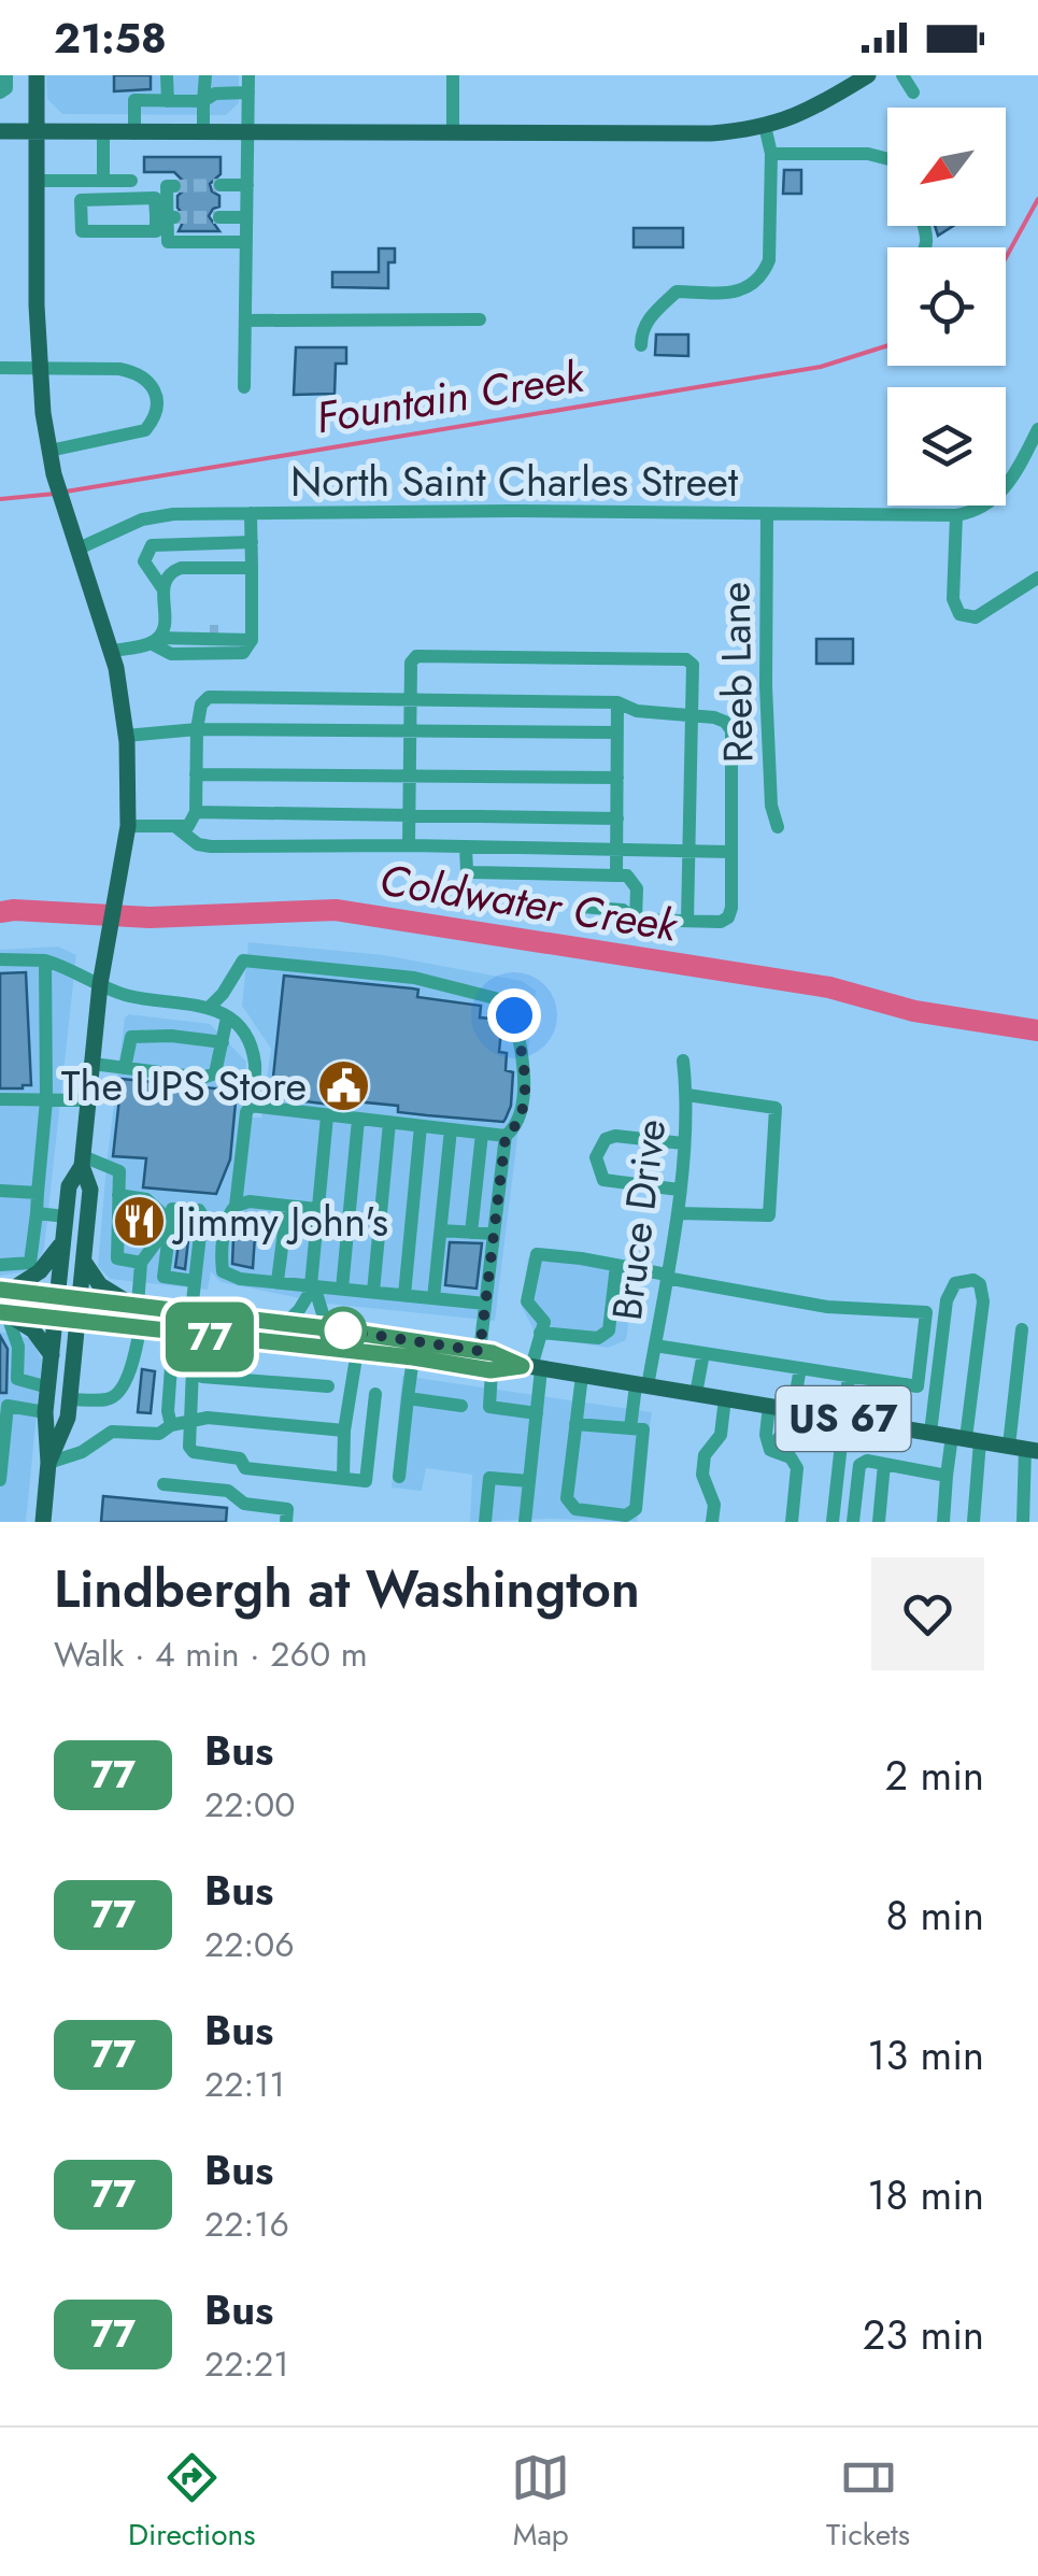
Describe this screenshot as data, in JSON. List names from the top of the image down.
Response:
{
  "streets": {
    "main road": ["US 67"],
    "street": ["North Saint Charles Street", "Reeb Lane", "Bruce Drive"]
  },
  "crossings": [
    ["North Saint Charles Street", "Reeb Lane"],
    ["Bruce Drive", "US 67"]
  ],
  "water": ["Fountain Creek", "Coldwater Creek"],
  "places": {
    "public building": ["The UPS Store"],
    "restaurant": ["Jimmy John's"]
  },
  "lines": ["bus line 77"],
  "north": "bottom left",
  "page": {
    "status": "21:58",
    "on_map": "77",
    "heading": ["Lindbergh at Washington", "Walk · 4 min · 260 m"],
    "list": [
      {
        "mark": "77",
        "name": "Bus",
        "note": "22:00",
        "value": "2 min"
      },
      {
        "mark": "77",
        "name": "Bus",
        "note": "22:06",
        "value": "8 min"
      },
      {
        "mark": "77",
        "name": "Bus",
        "note": "22:11",
        "value": "13 min"
      },
      {
        "mark": "77",
        "name": "Bus",
        "note": "22:16",
        "value": "18 min"
      },
      {
        "mark": "77",
        "name": "Bus",
        "note": "22:21",
        "value": "23 min"
      }
    ],
    "tabs": ["Directions", "Map", "Tickets"]
  }
}
